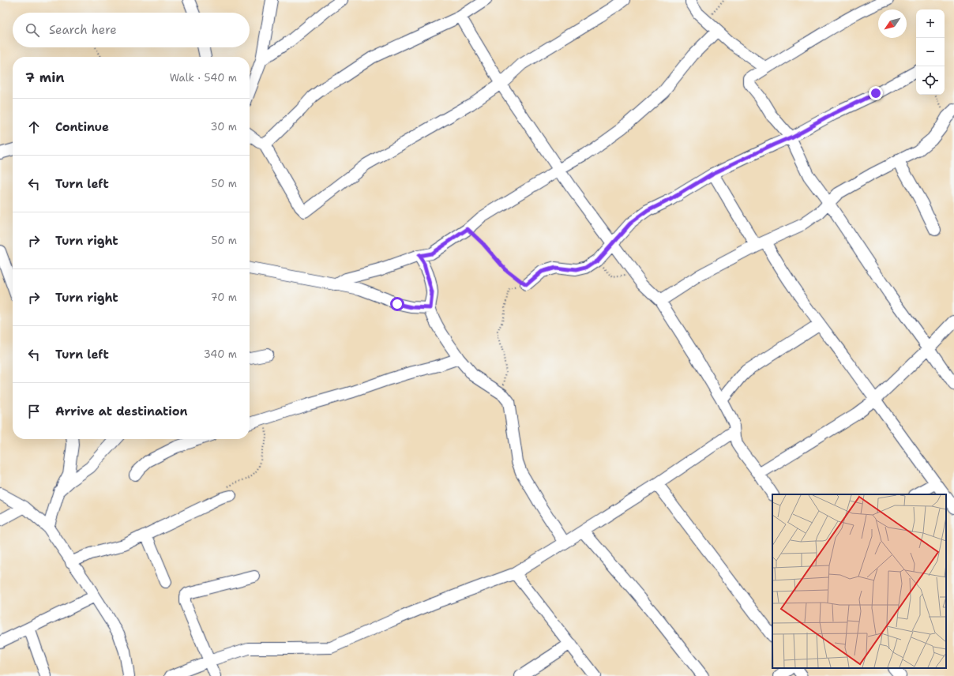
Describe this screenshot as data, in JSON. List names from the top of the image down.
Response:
{
  "north": "bottom left",
  "page": {
    "map_buttons": ["+", "−"],
    "search": "Search here",
    "heading": ["7 min", "Walk · 540 m"],
    "list": [
      ["Continue", "30 m"],
      ["Turn left", "50 m"],
      ["Turn right", "50 m"],
      ["Turn right", "70 m"],
      ["Turn left", "340 m"],
      "Arrive at destination"
    ]
  }
}
